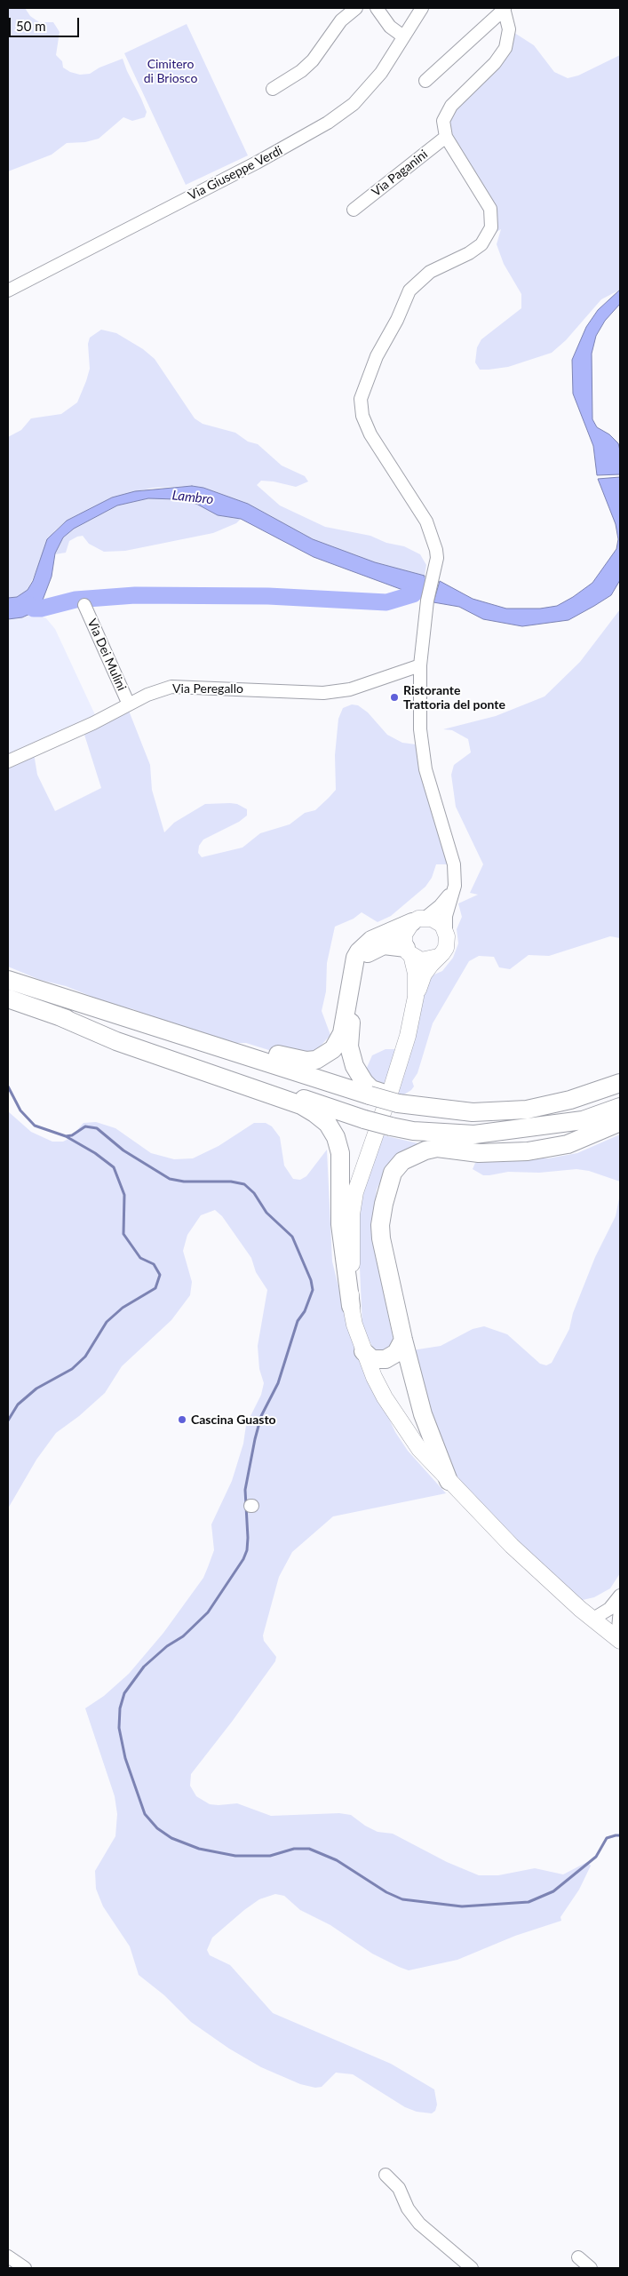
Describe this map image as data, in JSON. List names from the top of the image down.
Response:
{
  "streets": {
    "street": [
      "Via Giuseppe Verdi",
      "Via Paganini",
      "Via Dei Mulini",
      "Via Peregallo"
    ]
  },
  "crossings": [
    ["Via Dei Mulini", "Via Peregallo"]
  ],
  "water": ["Lambro"],
  "parks": ["Cimitero di Briosco"],
  "places": ["Ristorante Trattoria del ponte", "Cascina Guasto"],
  "scale_bar": "50 m"
}
